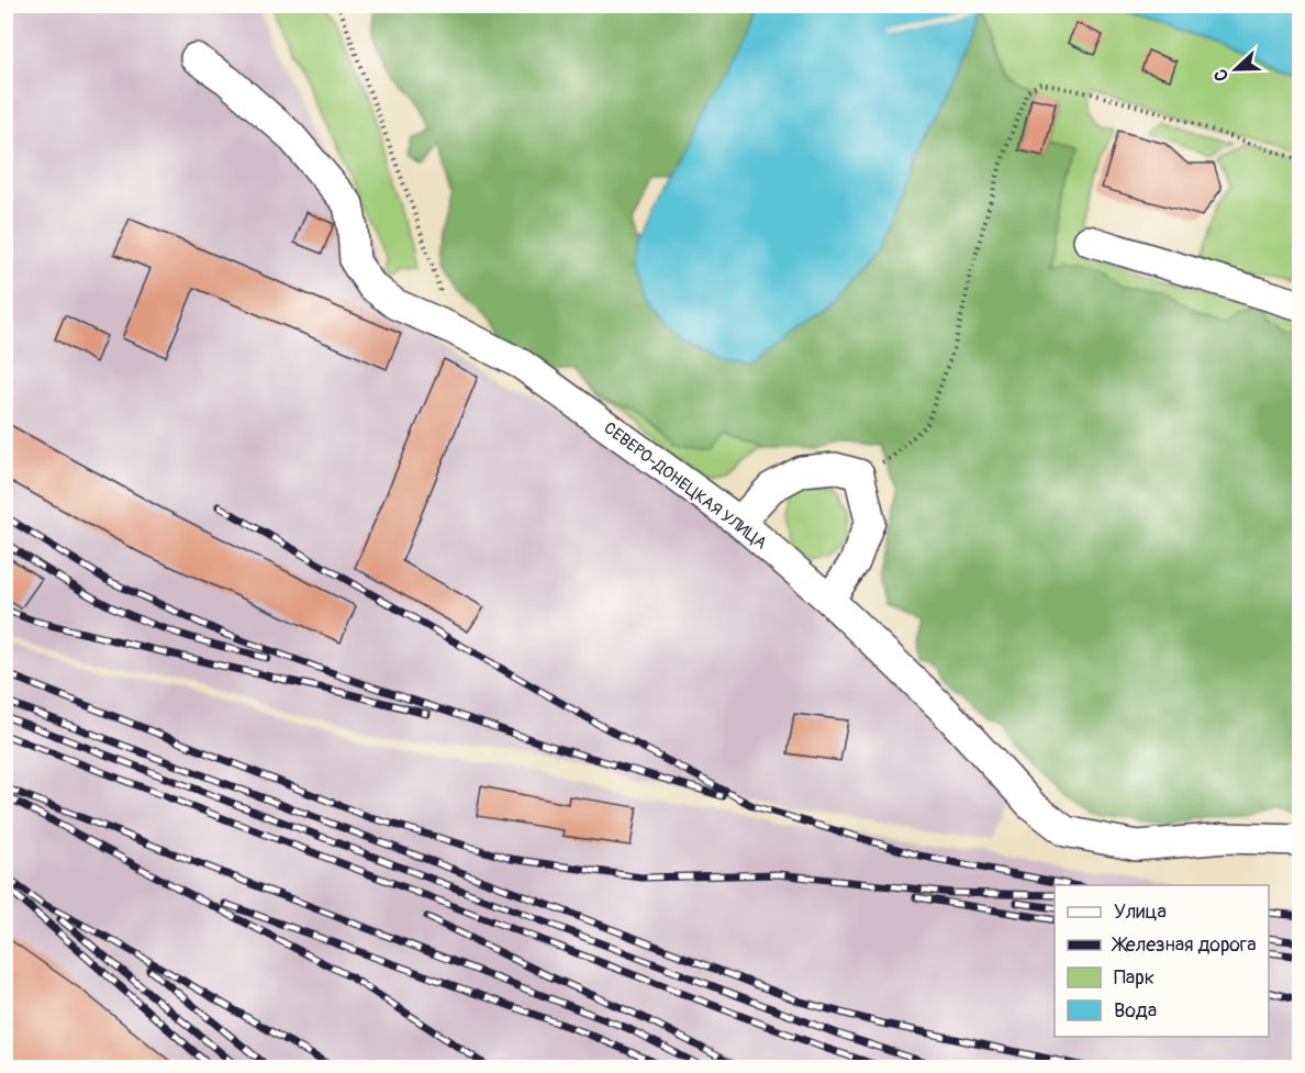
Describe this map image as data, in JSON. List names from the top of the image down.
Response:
{
  "streets": {
    "lane": ["СЕВЕРО-ДОНЕЦКАЯ УЛИЦА"]
  },
  "legend": [
    "Улица",
    "Железная дорога",
    "Парк",
    "Вода"
  ],
  "north": "left"
}
